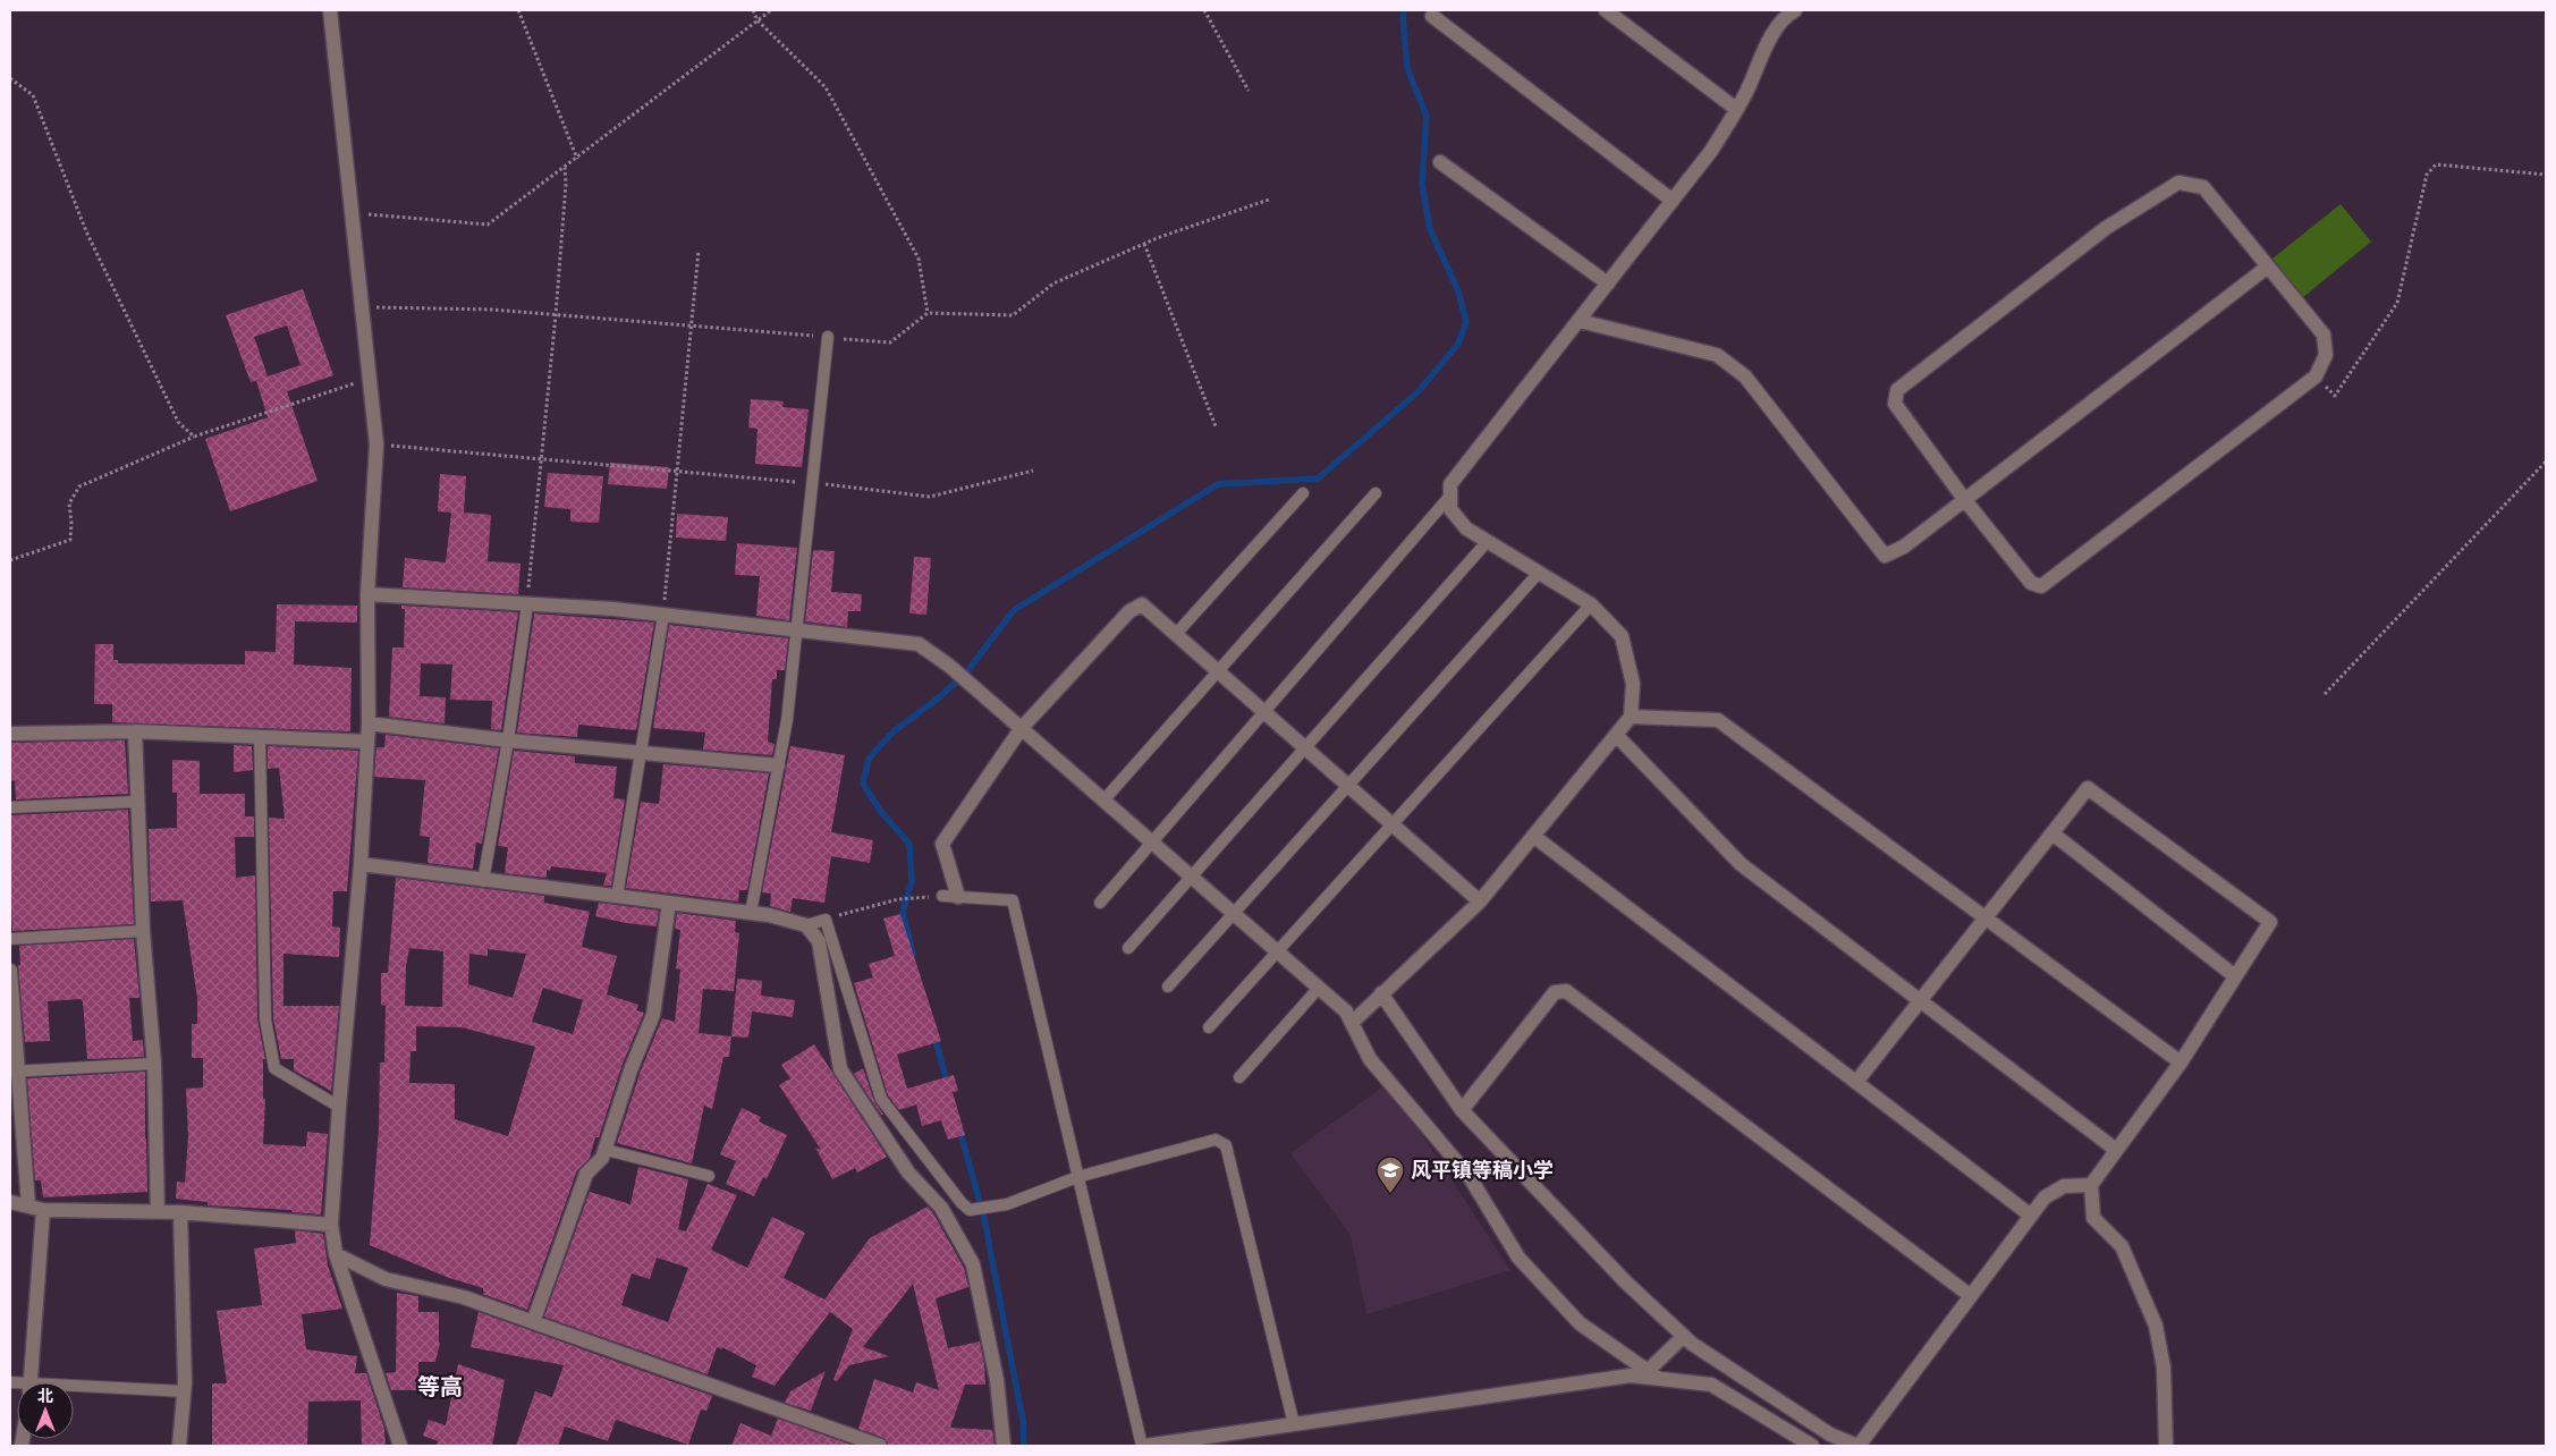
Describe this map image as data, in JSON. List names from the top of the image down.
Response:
{
  "districts": ["等高"],
  "places": {
    "school or university": ["风平镇等稿小学"]
  },
  "north": "top"
}
